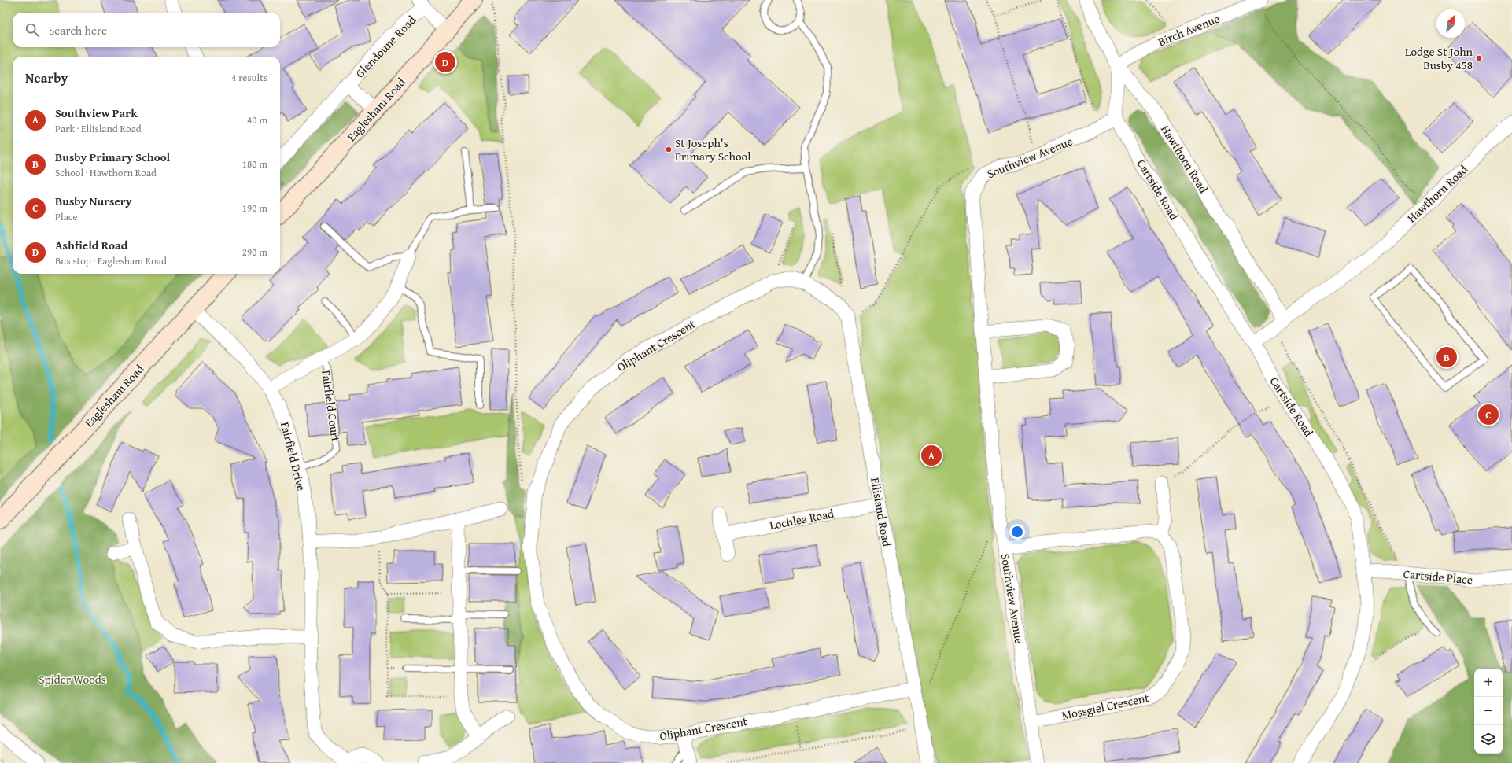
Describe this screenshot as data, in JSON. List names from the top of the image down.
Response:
{
  "streets": {
    "main road": ["Eaglesham Road"],
    "street": [
      "Birch Avenue",
      "Glendoune Road",
      "Southview Avenue",
      "Hawthorn Road",
      "Cartside Road",
      "Oliphant Crescent",
      "Fairfield Court",
      "Fairfield Drive",
      "Ellisland Road",
      "Lochlea Road",
      "Cartside Place",
      "Mossgiel Crescent"
    ]
  },
  "crossings": [
    ["Birch Avenue", "Hawthorn Road"],
    ["Birch Avenue", "Cartside Road"],
    ["Glendoune Road", "Eaglesham Road"],
    ["Eaglesham Road", "Fairfield Drive"],
    ["Southview Avenue", "Cartside Road"],
    ["Southview Avenue", "Mossgiel Crescent"],
    ["Hawthorn Road", "Cartside Road"],
    ["Cartside Road", "Cartside Place"],
    ["Oliphant Crescent", "Ellisland Road"],
    ["Fairfield Court", "Fairfield Drive"],
    ["Ellisland Road", "Lochlea Road"]
  ],
  "parks": ["Spider Woods"],
  "places": ["Lodge St John Busby 458", "St Joseph's Primary School"],
  "north": "top right",
  "page": {
    "search": "Search here",
    "pins": [
      "D",
      "B",
      "C",
      "A"
    ],
    "heading": ["Nearby", "4 results"],
    "list": [
      {
        "mark": "A",
        "name": "Southview Park",
        "note": "Park · Ellisland Road",
        "value": "40 m"
      },
      {
        "mark": "B",
        "name": "Busby Primary School",
        "note": "School · Hawthorn Road",
        "value": "180 m"
      },
      {
        "mark": "C",
        "name": "Busby Nursery",
        "note": "Place",
        "value": "190 m"
      },
      {
        "mark": "D",
        "name": "Ashfield Road",
        "note": "Bus stop · Eaglesham Road",
        "value": "290 m"
      }
    ],
    "map_buttons": ["+", "−"]
  }
}
